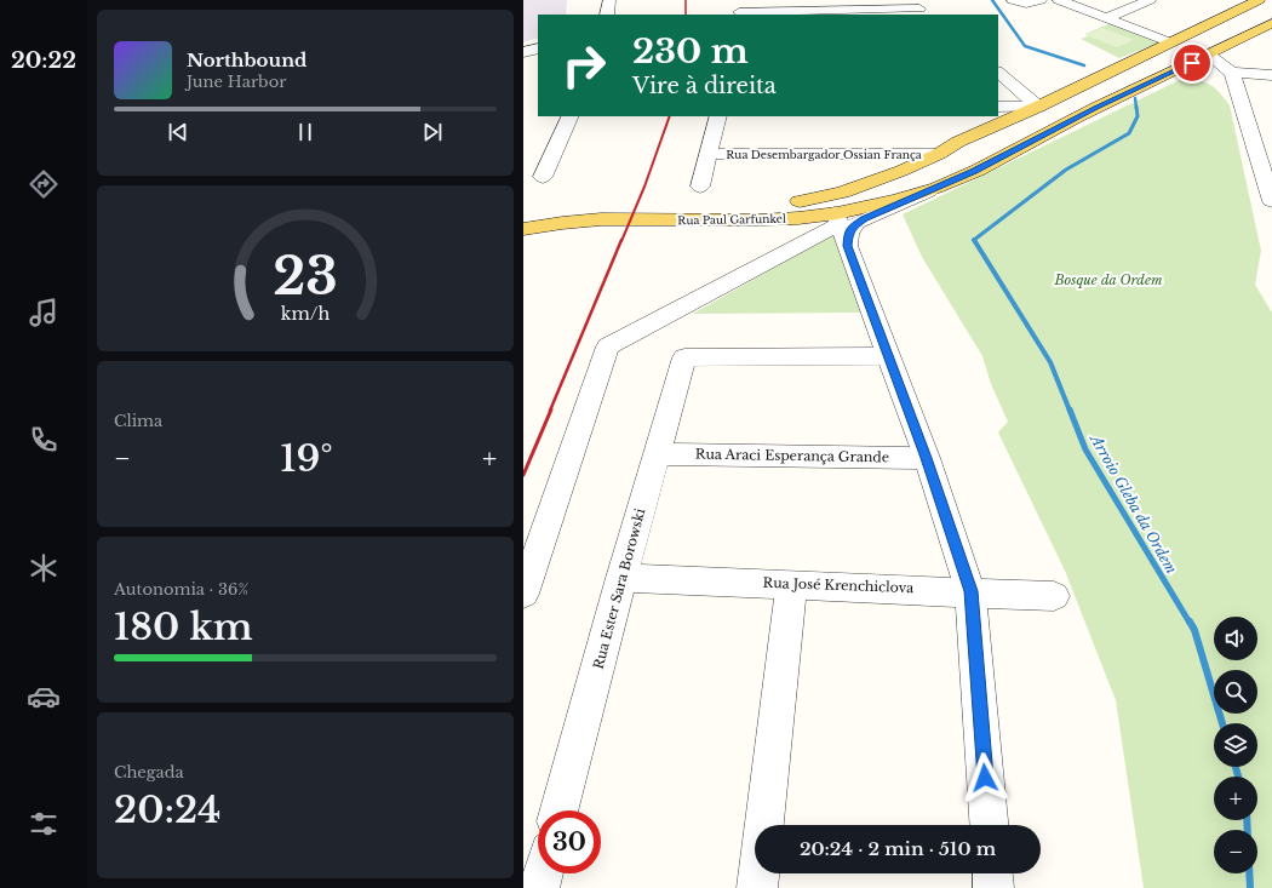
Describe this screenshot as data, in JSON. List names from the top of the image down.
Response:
{
  "streets": {
    "main road": ["Rua Paul Garfunkel"],
    "street": [
      "Rua Desembargador Ossian França",
      "Rua Araci Esperança Grande",
      "Rua José Krenchiclova",
      "Rua Ester Sara Borowski"
    ]
  },
  "crossings": [
    ["Rua Desembargador Ossian França", "Rua Paul Garfunkel"],
    ["Rua Araci Esperança Grande", "Rua Ester Sara Borowski"],
    ["Rua José Krenchiclova", "Rua Ester Sara Borowski"]
  ],
  "water": ["Arroio Gleba da Ordem"],
  "parks": ["Bosque da Ordem"],
  "page": {
    "tabs": "20:22",
    "turn": ["230 m", "Vire à direita"],
    "song": ["Northbound", "June Harbor"],
    "tile": [
      "Clima",
      ["Autonomia · 36%", "180 km"],
      ["Chegada", "20:24"]
    ],
    "heat": ["−", "19°", "+"],
    "map_buttons": ["+", "−"],
    "limit": "30",
    "trip": "20:24 · 2 min · 510 m",
    "gauge": ["23", "km/h"]
  }
}
